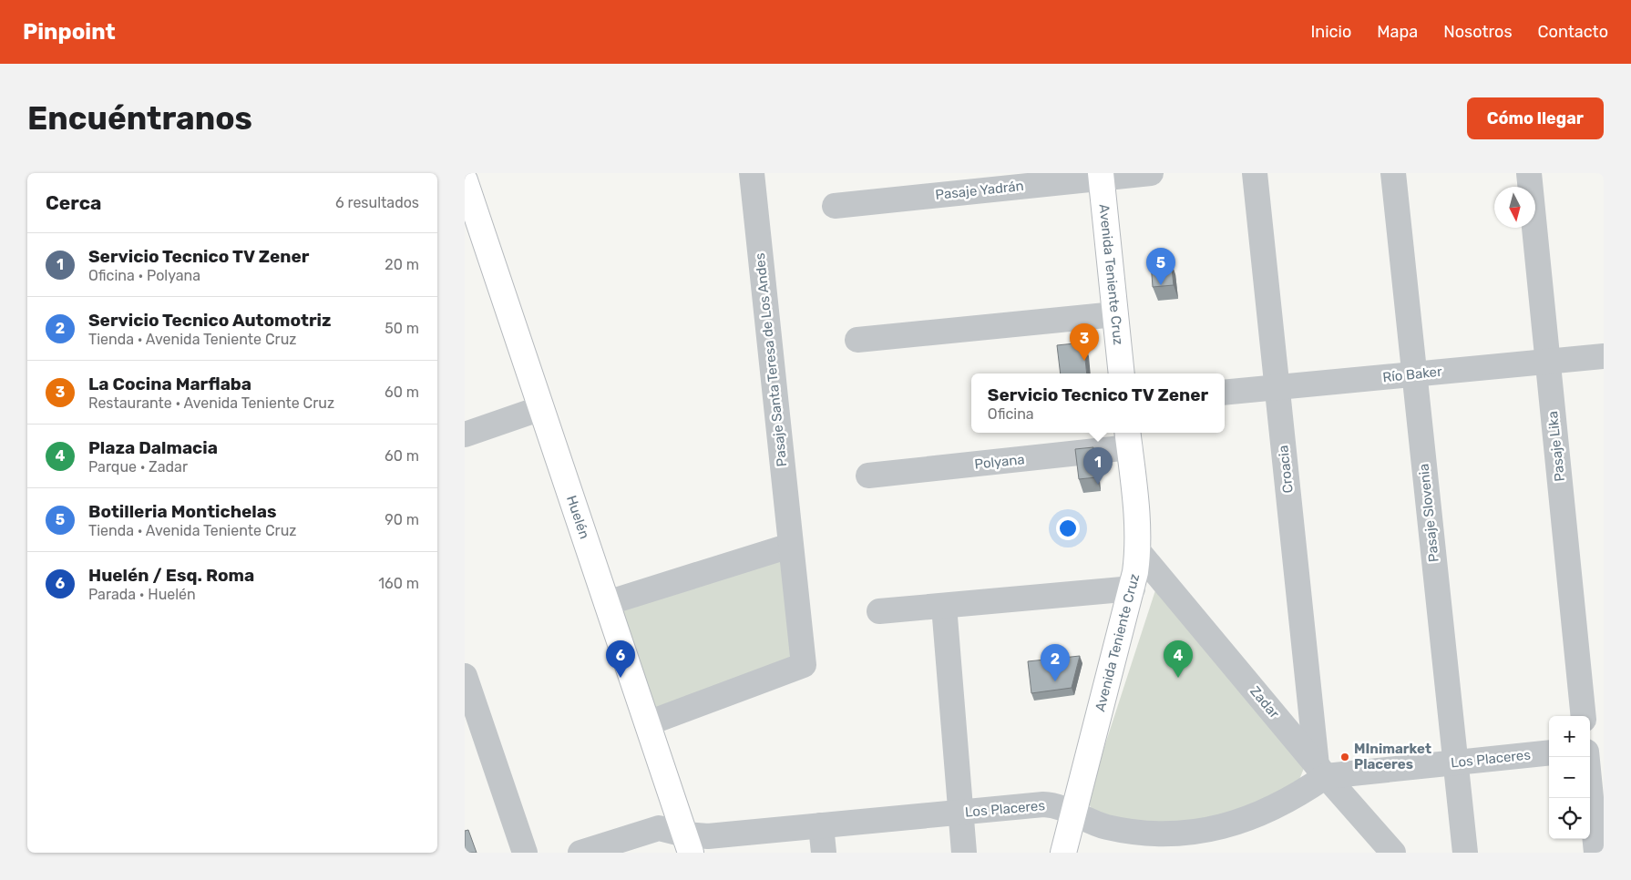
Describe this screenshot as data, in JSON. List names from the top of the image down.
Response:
{
  "streets": {
    "main road": ["Avenida Teniente Cruz", "Huelén"],
    "street": [
      "Pasaje Yadrán",
      "Pasaje Santa Teresa de Los Andes",
      "Río Baker",
      "Pasaje Lika",
      "Polyana",
      "Croacia",
      "Pasaje Slovenia",
      "Zadar",
      "Los Placeres"
    ]
  },
  "crossings": [
    ["Pasaje Yadrán", "Avenida Teniente Cruz"],
    ["Avenida Teniente Cruz", "Polyana"],
    ["Avenida Teniente Cruz", "Zadar"],
    ["Avenida Teniente Cruz", "Los Placeres"],
    ["Pasaje Santa Teresa de Los Andes", "Huelén"],
    ["Río Baker", "Pasaje Lika"],
    ["Río Baker", "Croacia"],
    ["Río Baker", "Pasaje Slovenia"],
    ["Croacia", "Zadar"],
    ["Croacia", "Los Placeres"],
    ["Pasaje Slovenia", "Los Placeres"],
    ["Huelén", "Los Placeres"],
    ["Zadar", "Los Placeres"]
  ],
  "places": ["MInimarket Placeres"],
  "north": "bottom",
  "page": {
    "header": "Pinpoint",
    "nav": [
      "Inicio",
      "Mapa",
      "Nosotros",
      "Contacto"
    ],
    "buttons": "Cómo llegar",
    "title": "Encuéntranos",
    "heading": ["Cerca", "6 resultados"],
    "list": [
      {
        "mark": "1",
        "name": "Servicio Tecnico TV Zener",
        "note": "Oficina · Polyana",
        "value": "20 m"
      },
      {
        "mark": "2",
        "name": "Servicio Tecnico Automotriz",
        "note": "Tienda · Avenida Teniente Cruz",
        "value": "50 m"
      },
      {
        "mark": "3",
        "name": "La Cocina Marflaba",
        "note": "Restaurante · Avenida Teniente Cruz",
        "value": "60 m"
      },
      {
        "mark": "4",
        "name": "Plaza Dalmacia",
        "note": "Parque · Zadar",
        "value": "60 m"
      },
      {
        "mark": "5",
        "name": "Botilleria Montichelas",
        "note": "Tienda · Avenida Teniente Cruz",
        "value": "90 m"
      },
      {
        "mark": "6",
        "name": "Huelén / Esq. Roma",
        "note": "Parada · Huelén",
        "value": "160 m"
      }
    ],
    "pins": [
      "5",
      "3",
      "1",
      "4",
      "6",
      "2"
    ],
    "popup": ["Servicio Tecnico TV Zener", "Oficina"],
    "map_buttons": ["+", "−"]
  }
}
